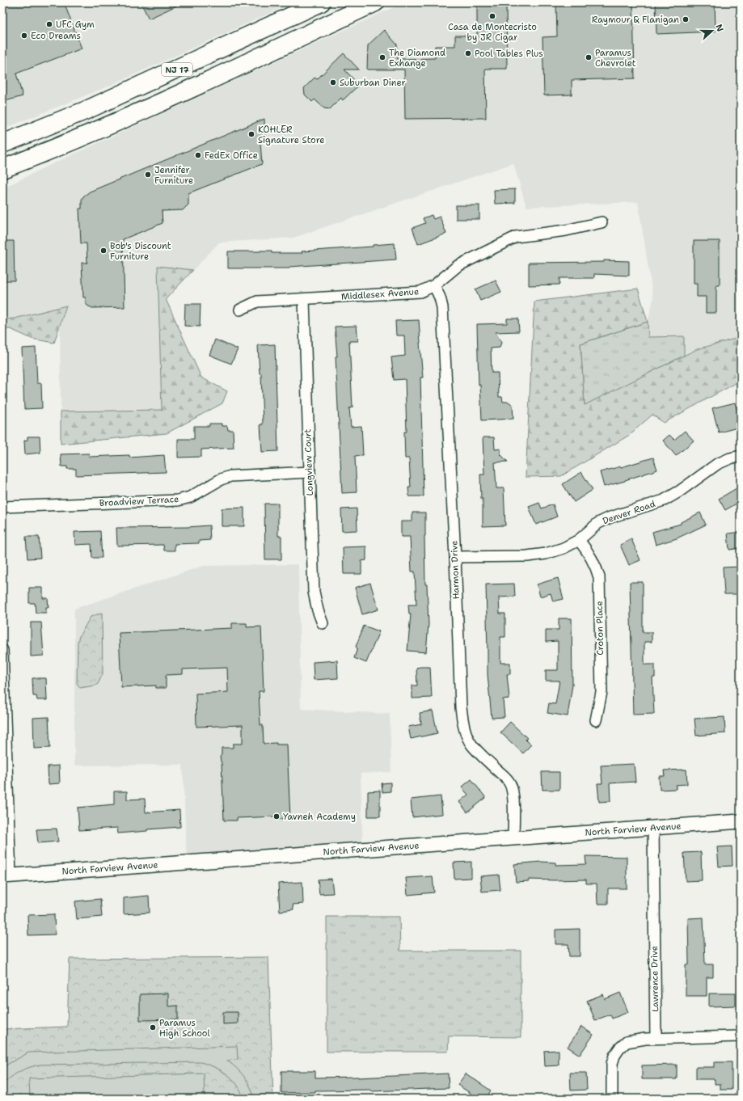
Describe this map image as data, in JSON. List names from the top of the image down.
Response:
{
  "streets": {
    "highway": ["NJ 17"],
    "street": [
      "Middlesex Avenue",
      "Longview Court",
      "Broadview Terrace",
      "Denver Road",
      "Harmon Drive",
      "Croton Place",
      "North Farview Avenue",
      "Lawrence Drive"
    ]
  },
  "crossings": [
    ["Middlesex Avenue", "Longview Court"],
    ["Middlesex Avenue", "Harmon Drive"],
    ["Longview Court", "Broadview Terrace"],
    ["Denver Road", "Harmon Drive"],
    ["Denver Road", "Croton Place"],
    ["Harmon Drive", "North Farview Avenue"],
    ["North Farview Avenue", "Lawrence Drive"]
  ],
  "places": [
    "Casa de Montecristo by JR Cigar",
    "Raymour & Flanigan",
    "UFC Gym",
    "Eco Dreams",
    "Pool Tables Plus",
    "The Diamond Exhange",
    "Paramus Chevrolet",
    "Suburban Diner",
    "KOHLER Signature Store",
    "FedEx Office",
    "Jennifer Furniture",
    "Bob's Discount Furniture",
    "Yavneh Academy",
    "Paramus High School"
  ],
  "north": "right"
}
